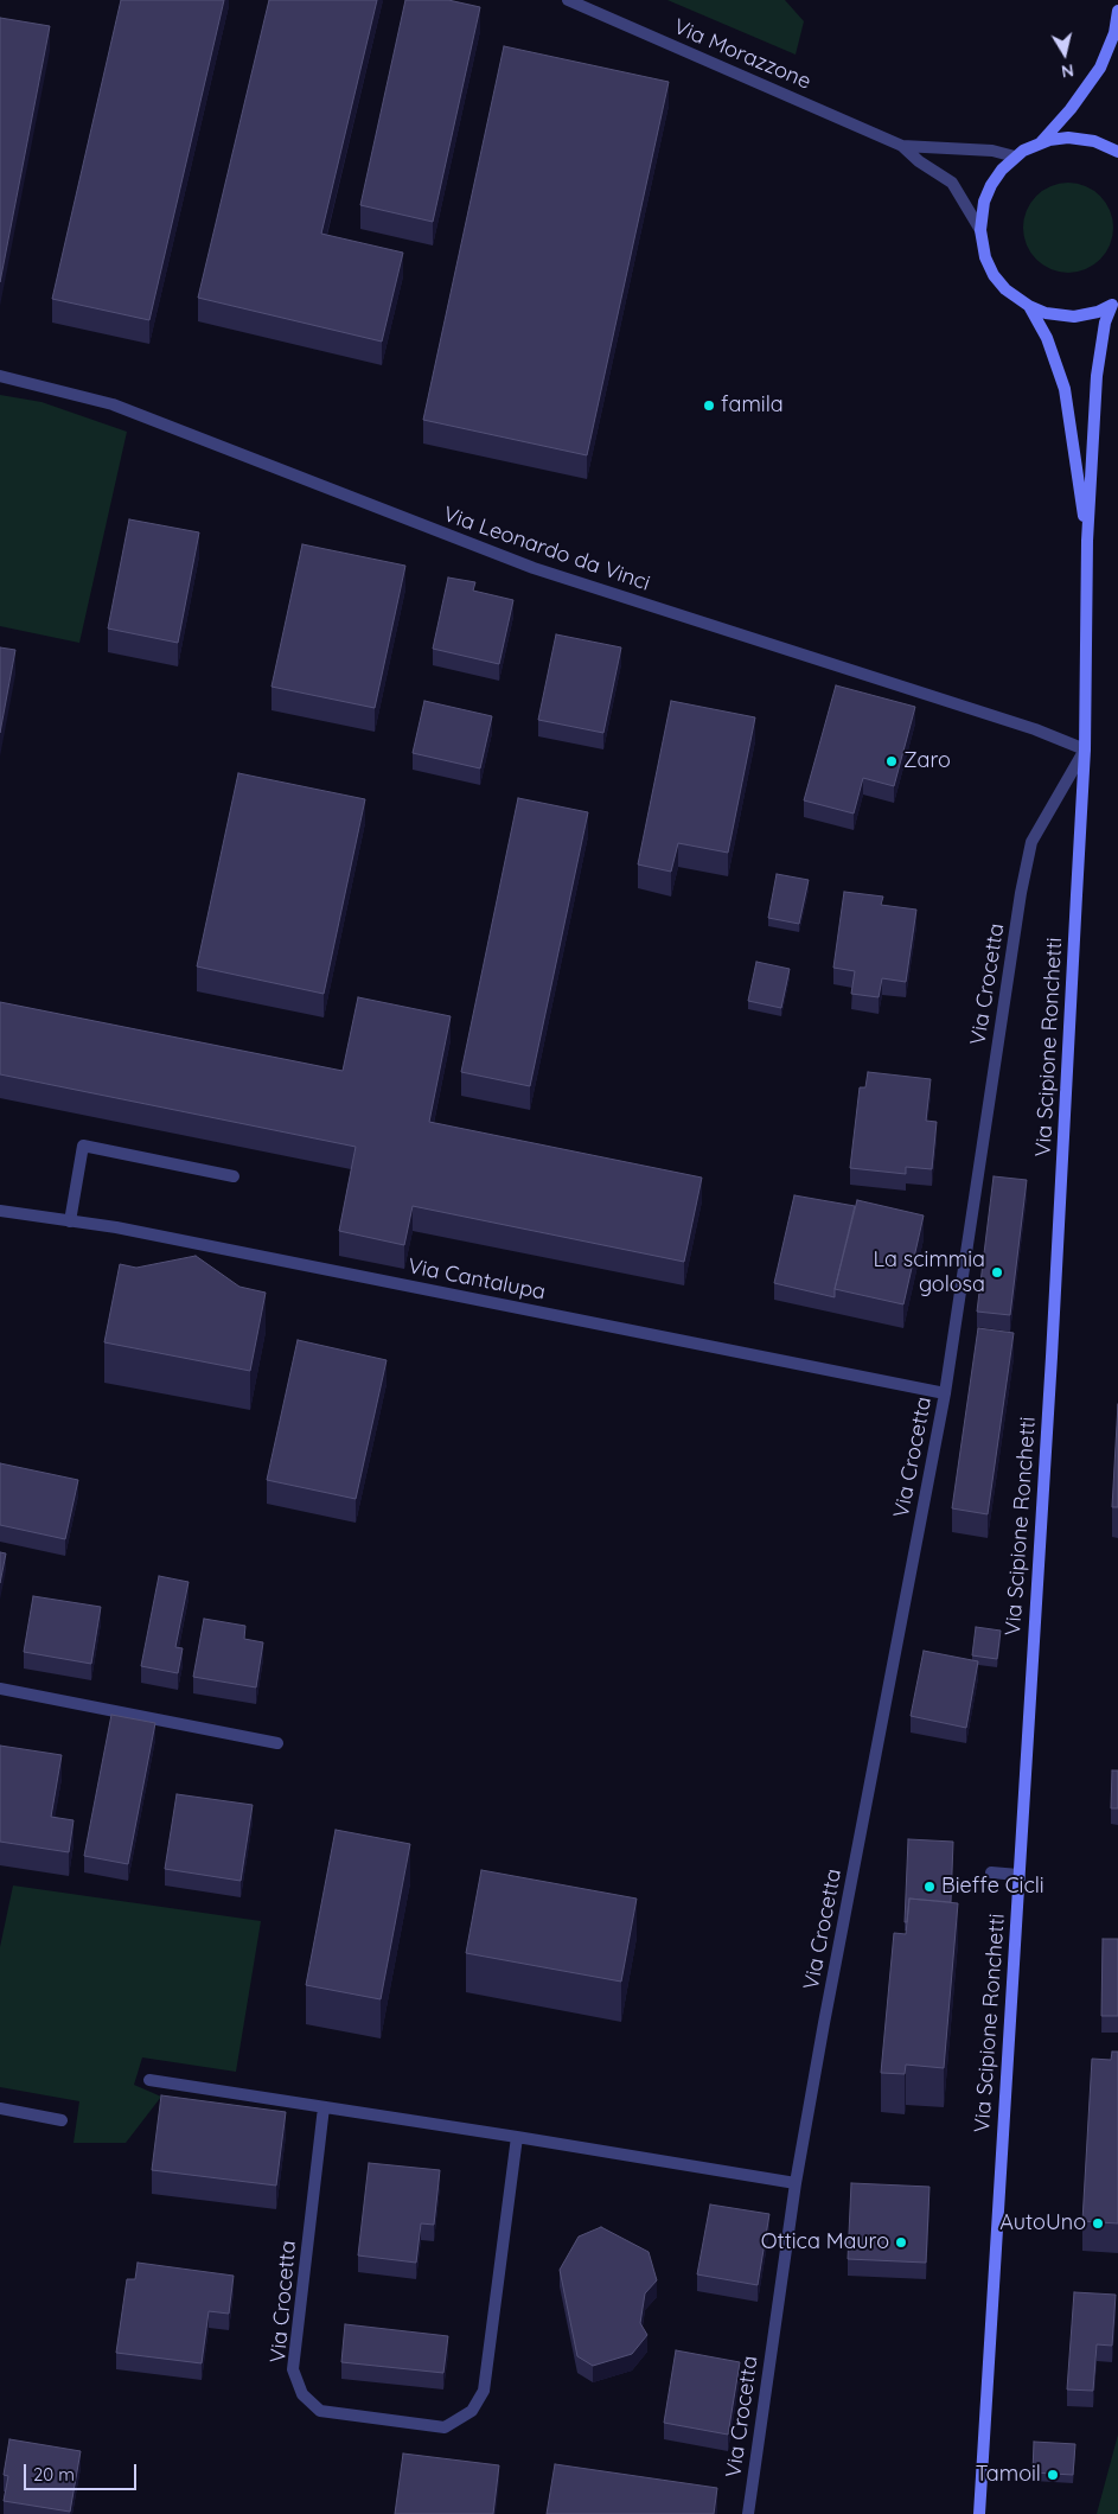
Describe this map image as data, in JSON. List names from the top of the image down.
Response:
{
  "streets": {
    "main road": ["Via Scipione Ronchetti"],
    "street": [
      "Via Morazzone",
      "Via Leonardo da Vinci",
      "Via Crocetta",
      "Via Cantalupa"
    ]
  },
  "crossings": [
    ["Via Leonardo da Vinci", "Via Crocetta"],
    ["Via Leonardo da Vinci", "Via Scipione Ronchetti"],
    ["Via Crocetta", "Via Scipione Ronchetti"],
    ["Via Crocetta", "Via Cantalupa"]
  ],
  "places": [
    "famila",
    "Zaro",
    "La scimmia golosa",
    "Bieffe Cicli",
    "AutoUno",
    "Ottica Mauro",
    "Tamoil"
  ],
  "scale_bar": "20 m",
  "north": "bottom"
}
